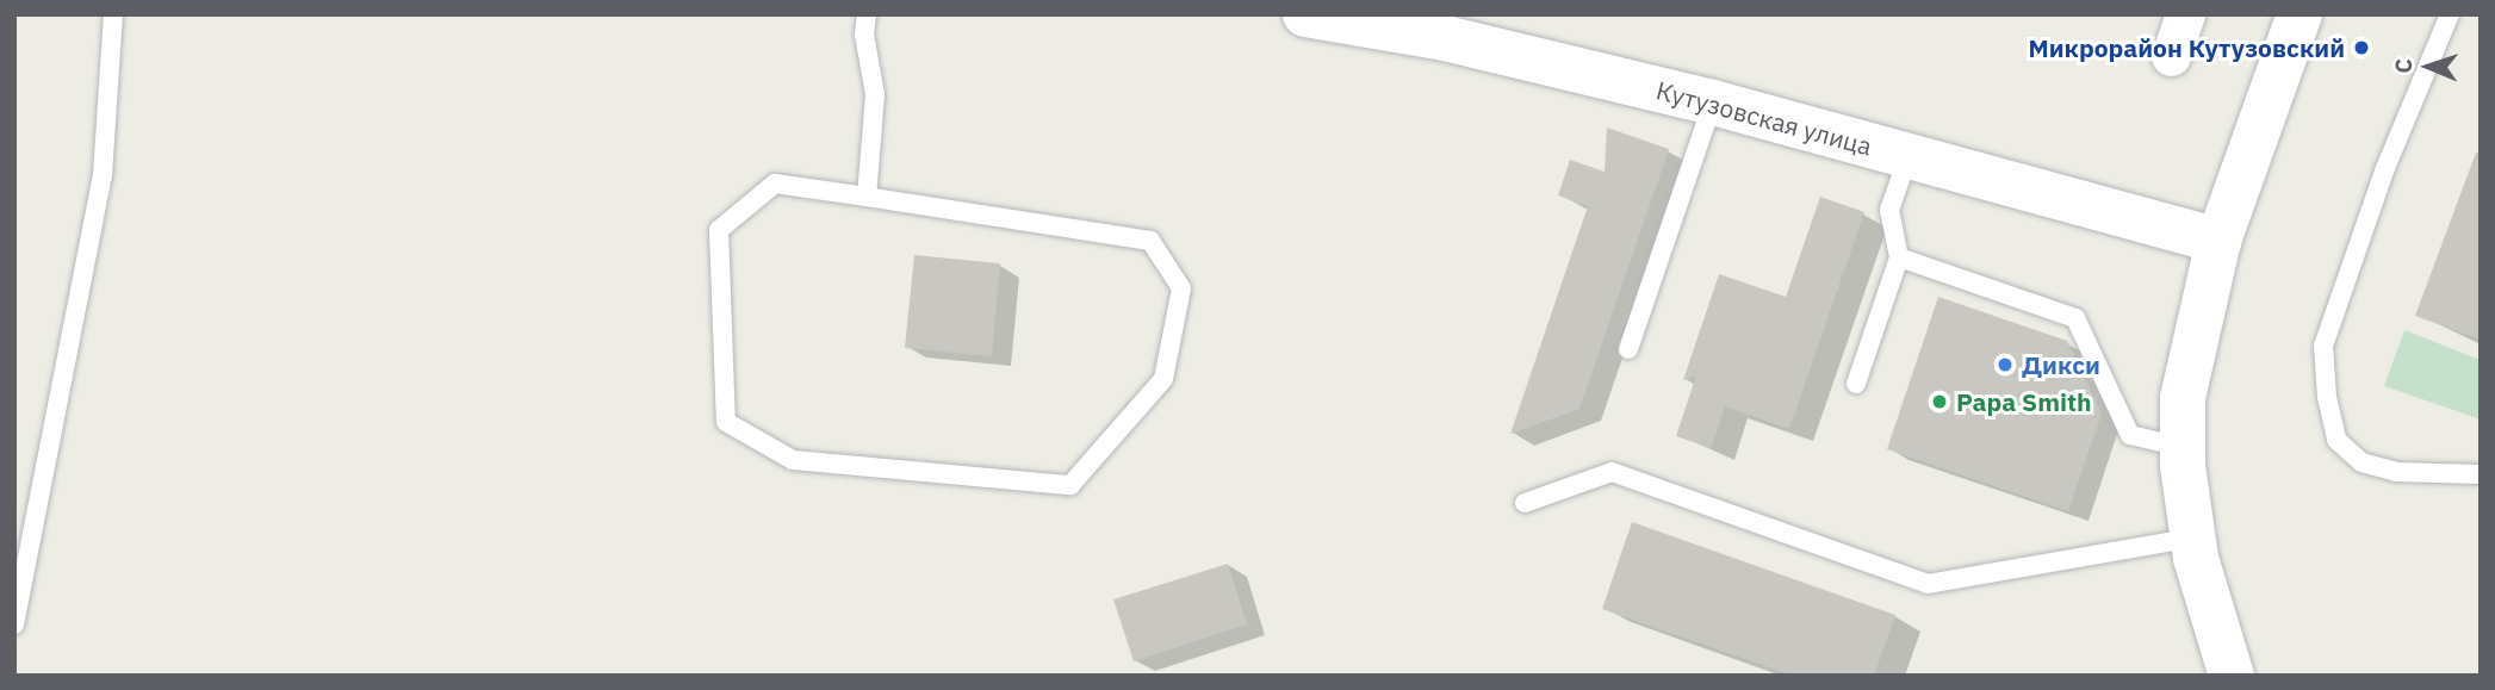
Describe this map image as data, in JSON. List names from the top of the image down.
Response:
{
  "streets": {
    "street": ["Кутузовская улица"]
  },
  "places": ["Микрорайон Кутузовский", "Дикси", "Papa Smith"],
  "north": "left"
}
